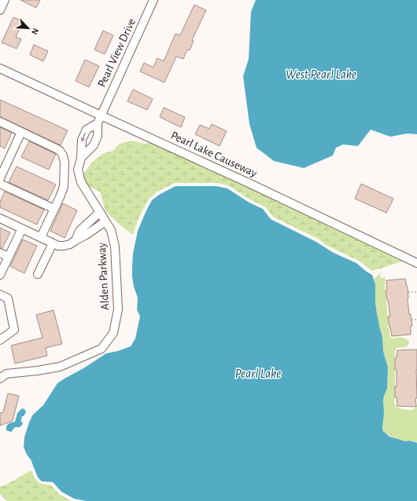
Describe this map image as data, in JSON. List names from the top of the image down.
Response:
{
  "streets": {
    "street": ["Pearl View Drive", "Pearl Lake Causeway", "Alden Parkway"]
  },
  "crossings": [
    ["Pearl View Drive", "Pearl Lake Causeway"],
    ["Pearl View Drive", "Alden Parkway"],
    ["Pearl Lake Causeway", "Alden Parkway"]
  ],
  "water": ["West Pearl Lake", "Pearl Lake"],
  "north": "bottom right"
}
